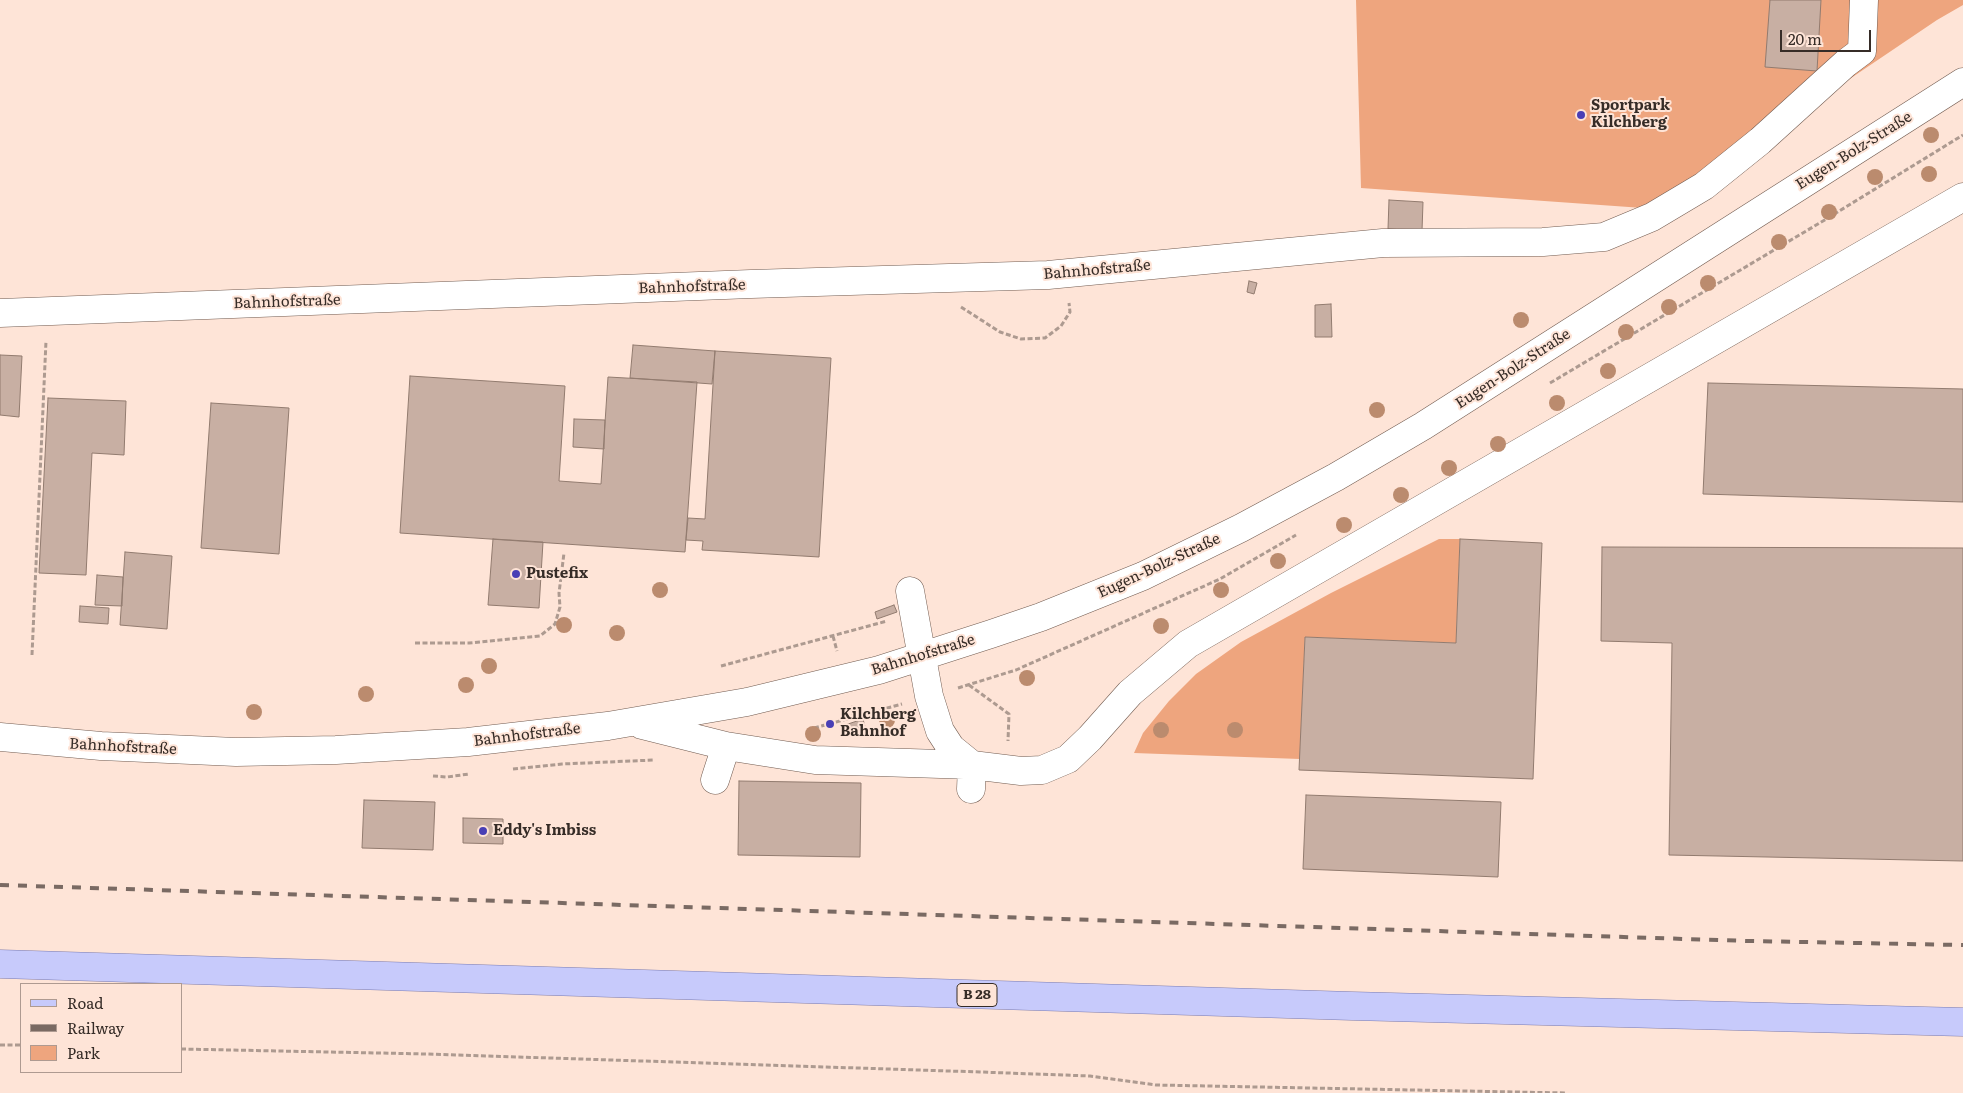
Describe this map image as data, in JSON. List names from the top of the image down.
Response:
{
  "streets": {
    "main road": ["B 28"],
    "street": ["Eugen-Bolz-Straße", "Bahnhofstraße"]
  },
  "crossings": [
    ["Eugen-Bolz-Straße", "Bahnhofstraße"]
  ],
  "places": [
    "Sportpark Kilchberg",
    "Pustefix",
    "Kilchberg Bahnhof",
    "Eddy's Imbiss"
  ],
  "legend": ["Road", "Railway", "Park"],
  "scale_bar": "20 m"
}
